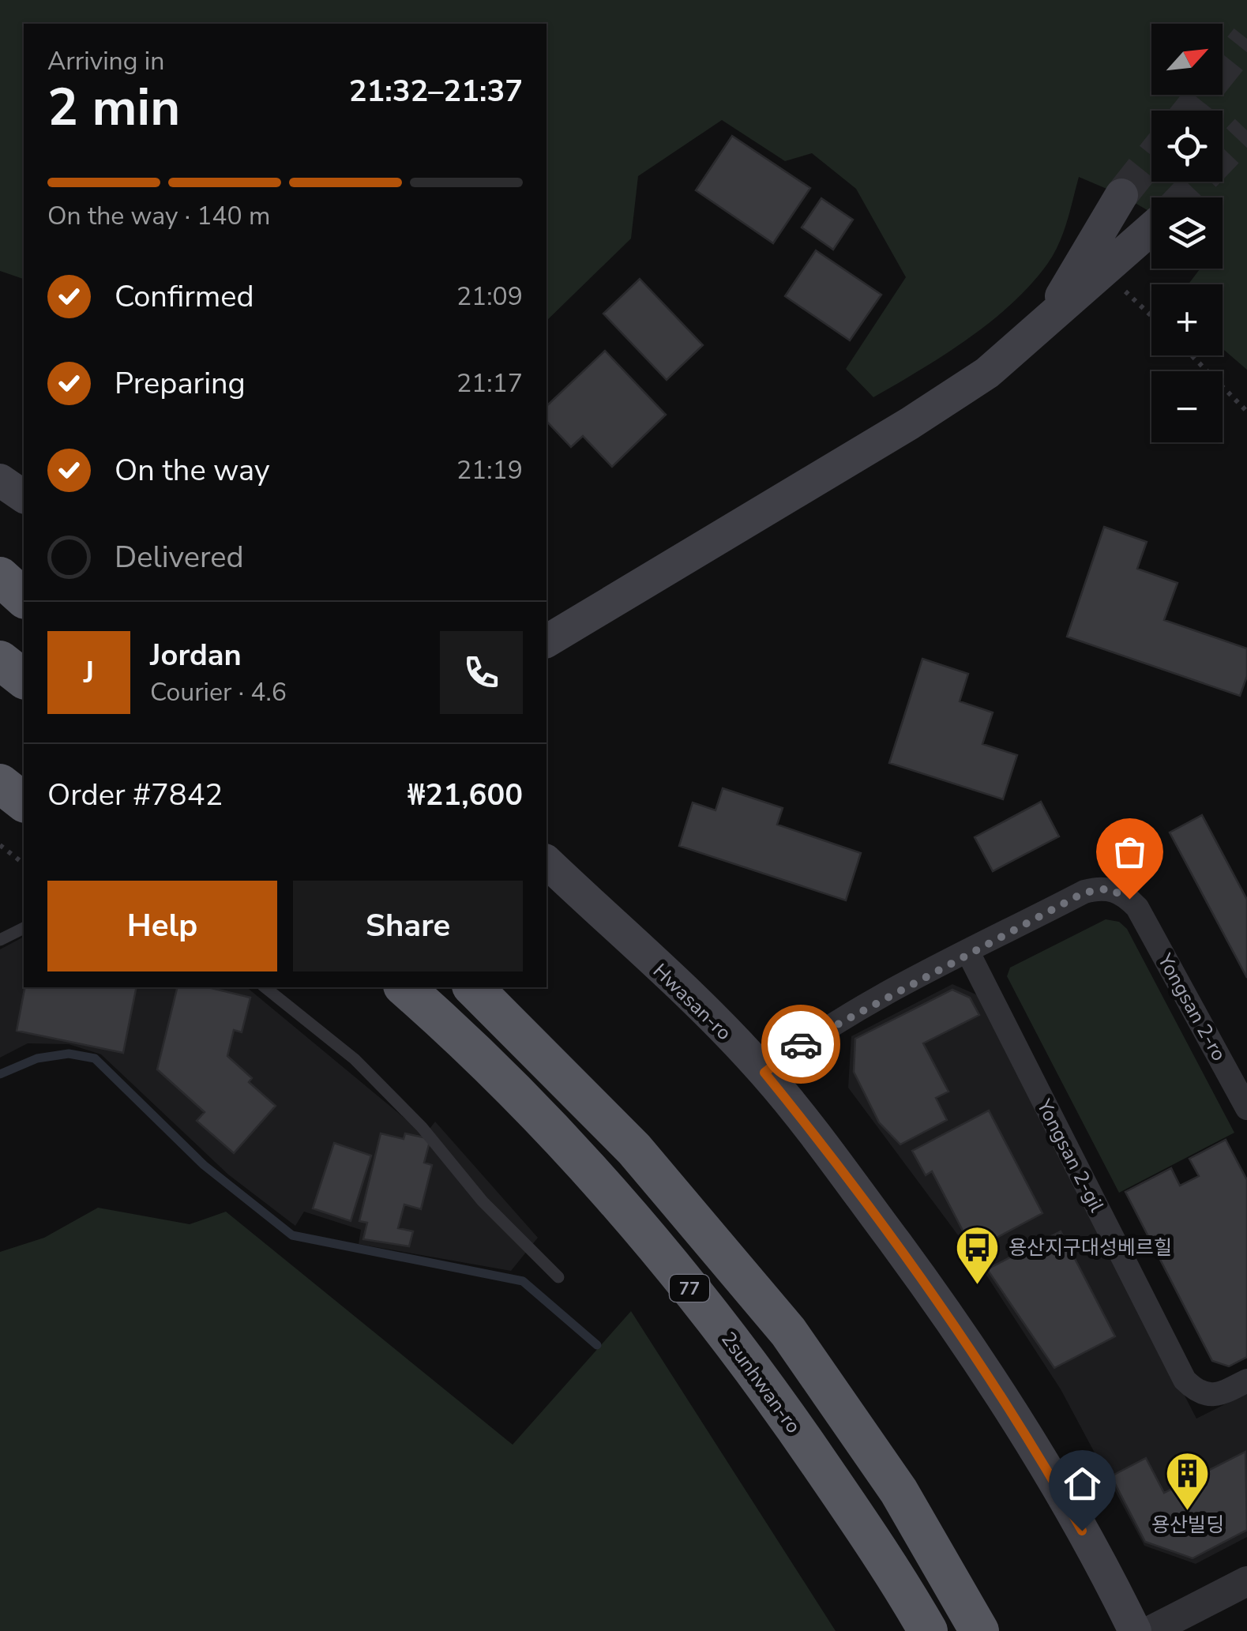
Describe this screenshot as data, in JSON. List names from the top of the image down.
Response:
{
  "streets": {
    "highway": ["77", "2sunhwan-ro"],
    "main road": ["Hwasan-ro"],
    "street": ["Yongsan 2-ro", "Yongsan 2-gil"]
  },
  "crossings": [
    ["Hwasan-ro", "Yongsan 2-ro"],
    ["Yongsan 2-ro", "Yongsan 2-gil"]
  ],
  "places": {
    "bus stop": ["용산지구대성베르힐"],
    "building": ["용산빌딩"]
  },
  "north": "top right",
  "page": {
    "map_buttons": ["+", "−"],
    "heading": ["2 min", "Arriving in", "21:32–21:37"],
    "panel": [
      "Jordan",
      "Courier · 4.6",
      "Order #7842",
      "₩21,600"
    ],
    "bar": "On the way · 140 m",
    "list": [
      ["Confirmed", "21:09"],
      ["Preparing", "21:17"],
      ["On the way", "21:19"],
      "Delivered"
    ],
    "round": "J",
    "buttons": ["Help", "Share"]
  }
}
